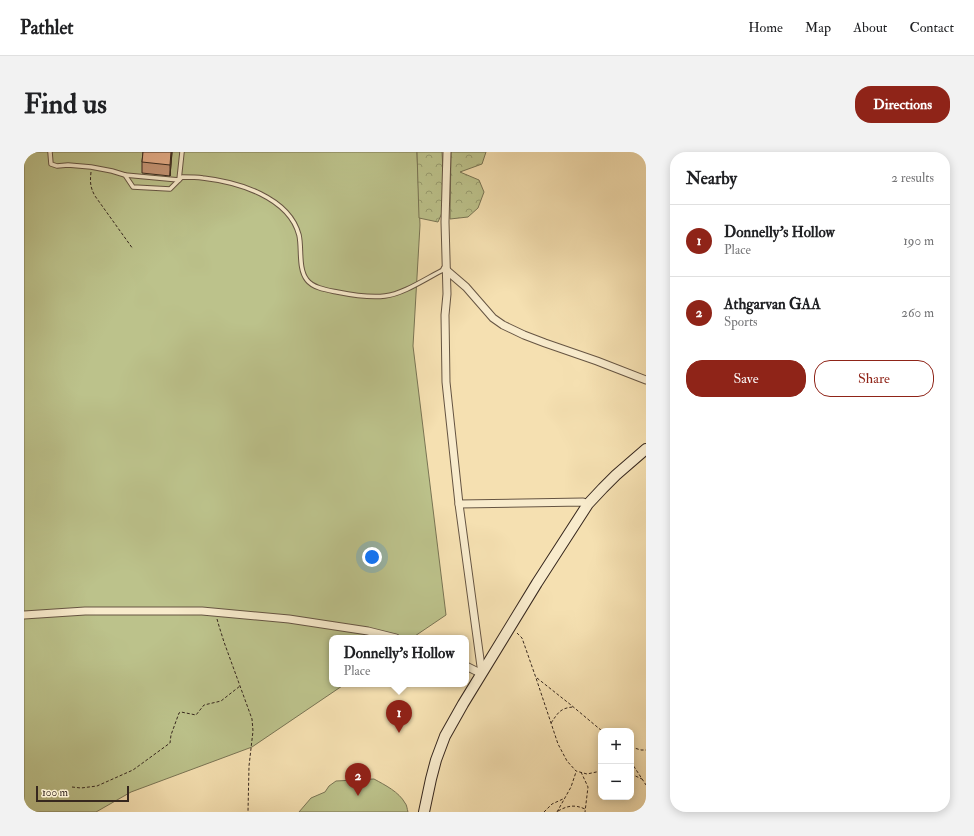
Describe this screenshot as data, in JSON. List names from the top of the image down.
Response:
{
  "scale_bar": "100 m",
  "page": {
    "header": "Pathlet",
    "nav": [
      "Home",
      "Map",
      "About",
      "Contact"
    ],
    "buttons": [
      "Directions",
      ["Save", "Share"]
    ],
    "title": "Find us",
    "heading": ["Nearby", "2 results"],
    "list": [
      {
        "mark": "1",
        "name": "Donnelly's Hollow",
        "note": "Place",
        "value": "190 m"
      },
      {
        "mark": "2",
        "name": "Athgarvan GAA",
        "note": "Sports",
        "value": "260 m"
      }
    ],
    "popup": ["Donnelly's Hollow", "Place"],
    "pins": ["1", "2"],
    "map_buttons": ["+", "−"],
    "scale": "100 m"
  }
}
